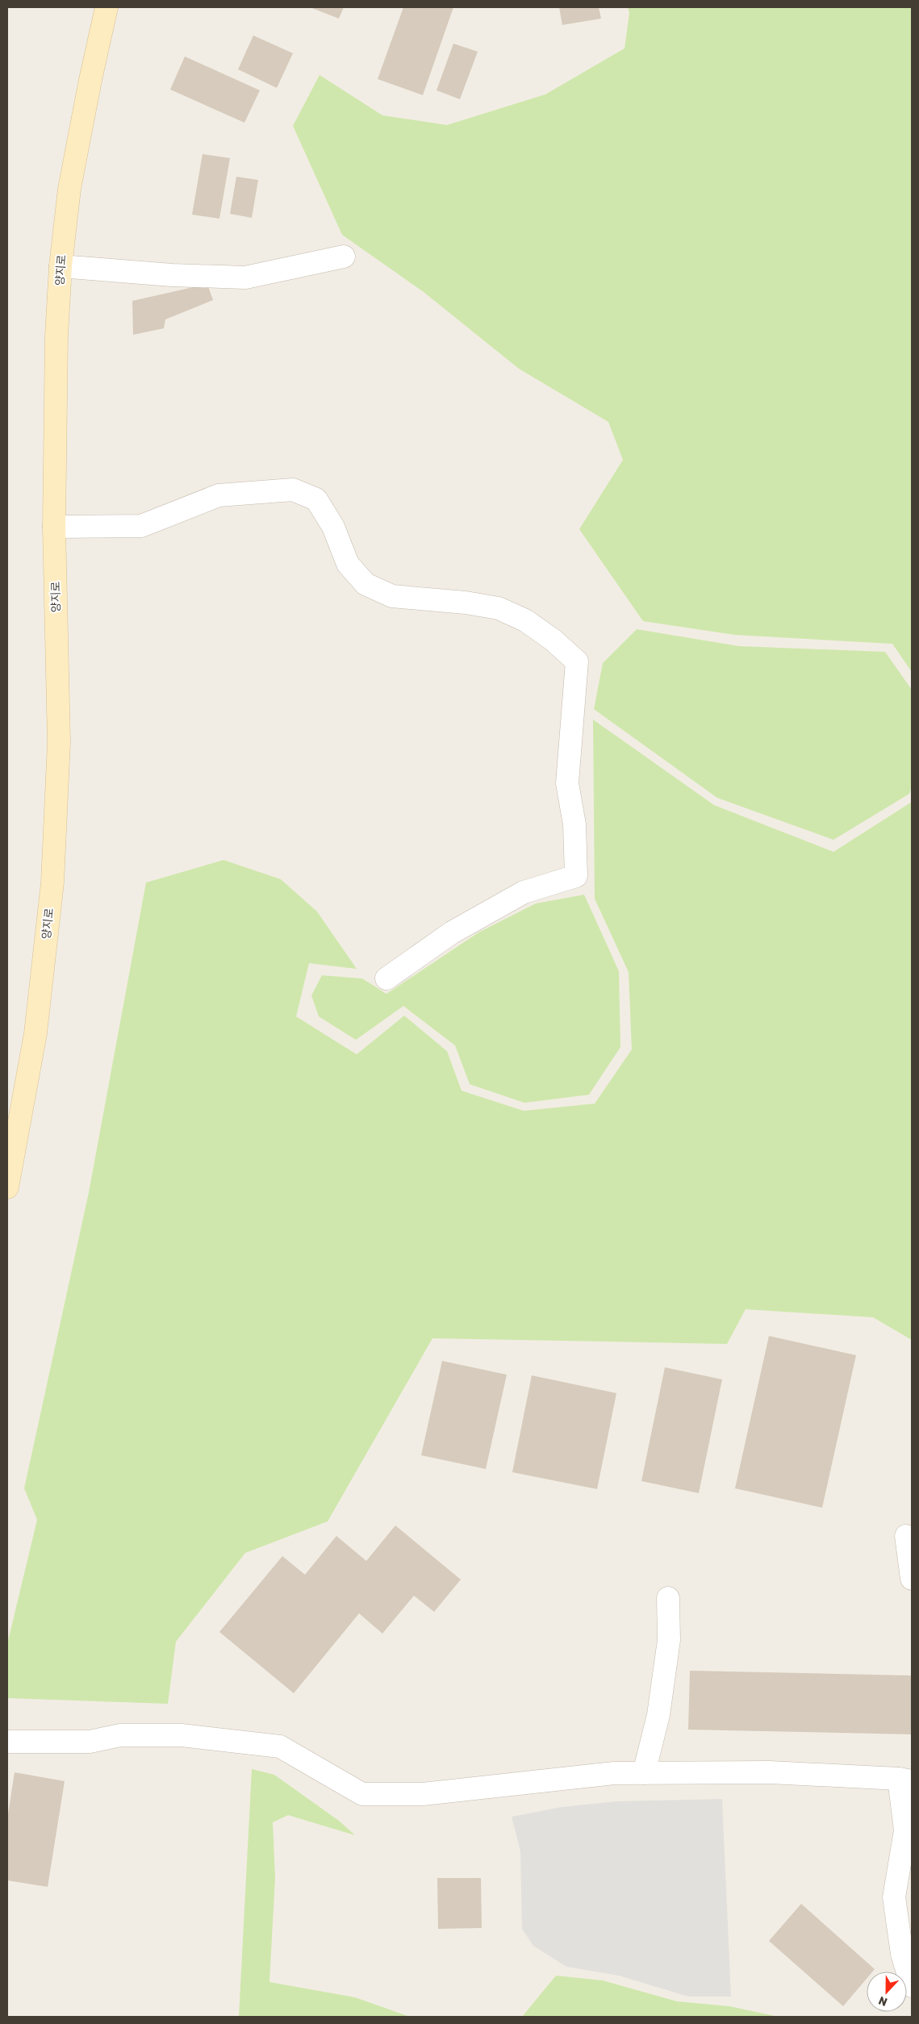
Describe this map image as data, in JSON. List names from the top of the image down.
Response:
{
  "streets": {
    "street": ["양지로"]
  },
  "north": "bottom"
}
